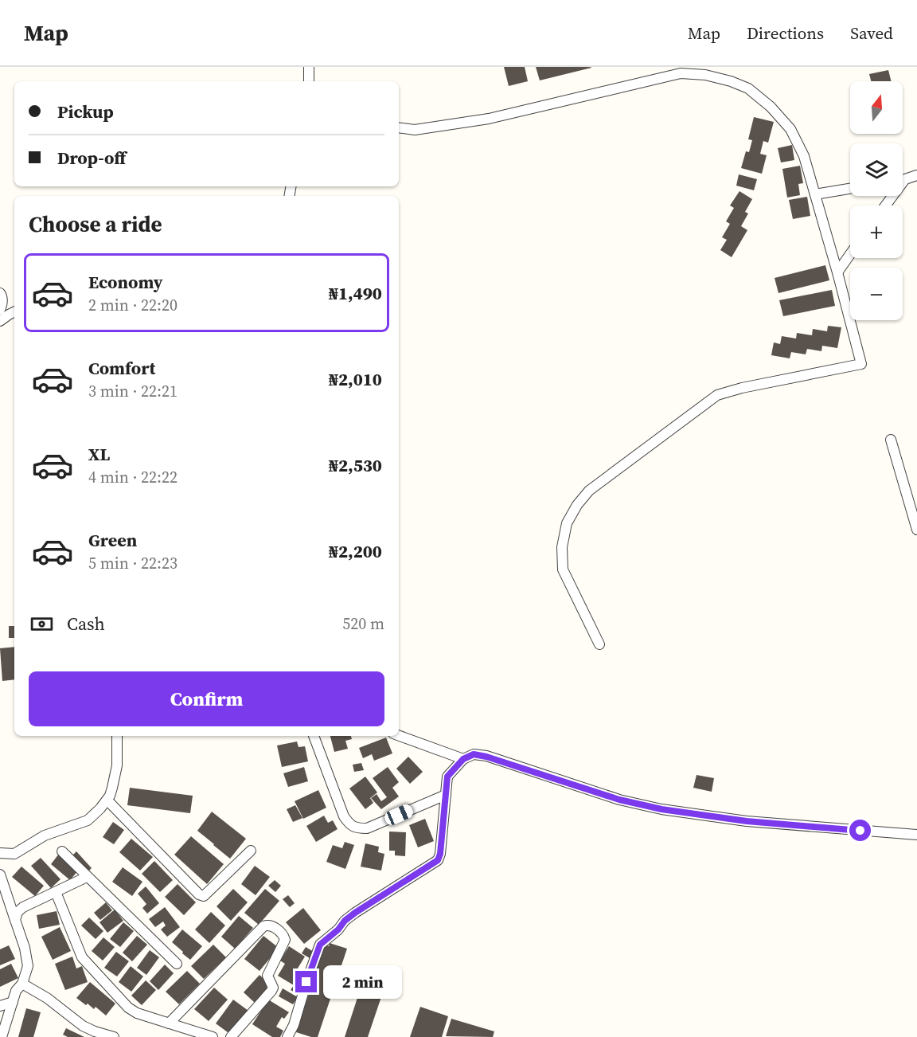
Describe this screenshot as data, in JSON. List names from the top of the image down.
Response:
{
  "north": "top",
  "page": {
    "header": "Map",
    "nav": ["Map", "Directions", "Saved"],
    "map_buttons": ["+", "−"],
    "banner": ["Pickup", "Drop-off"],
    "heading": "Choose a ride",
    "list": [
      {
        "name": "Economy",
        "note": "2 min · 22:20",
        "value": "₦1,490"
      },
      {
        "name": "Comfort",
        "note": "3 min · 22:21",
        "value": "₦2,010"
      },
      {
        "name": "XL",
        "note": "4 min · 22:22",
        "value": "₦2,530"
      },
      {
        "name": "Green",
        "note": "5 min · 22:23",
        "value": "₦2,200"
      }
    ],
    "pay": ["Cash", "520 m"],
    "buttons": "Confirm",
    "bubble": "2 min"
  }
}
